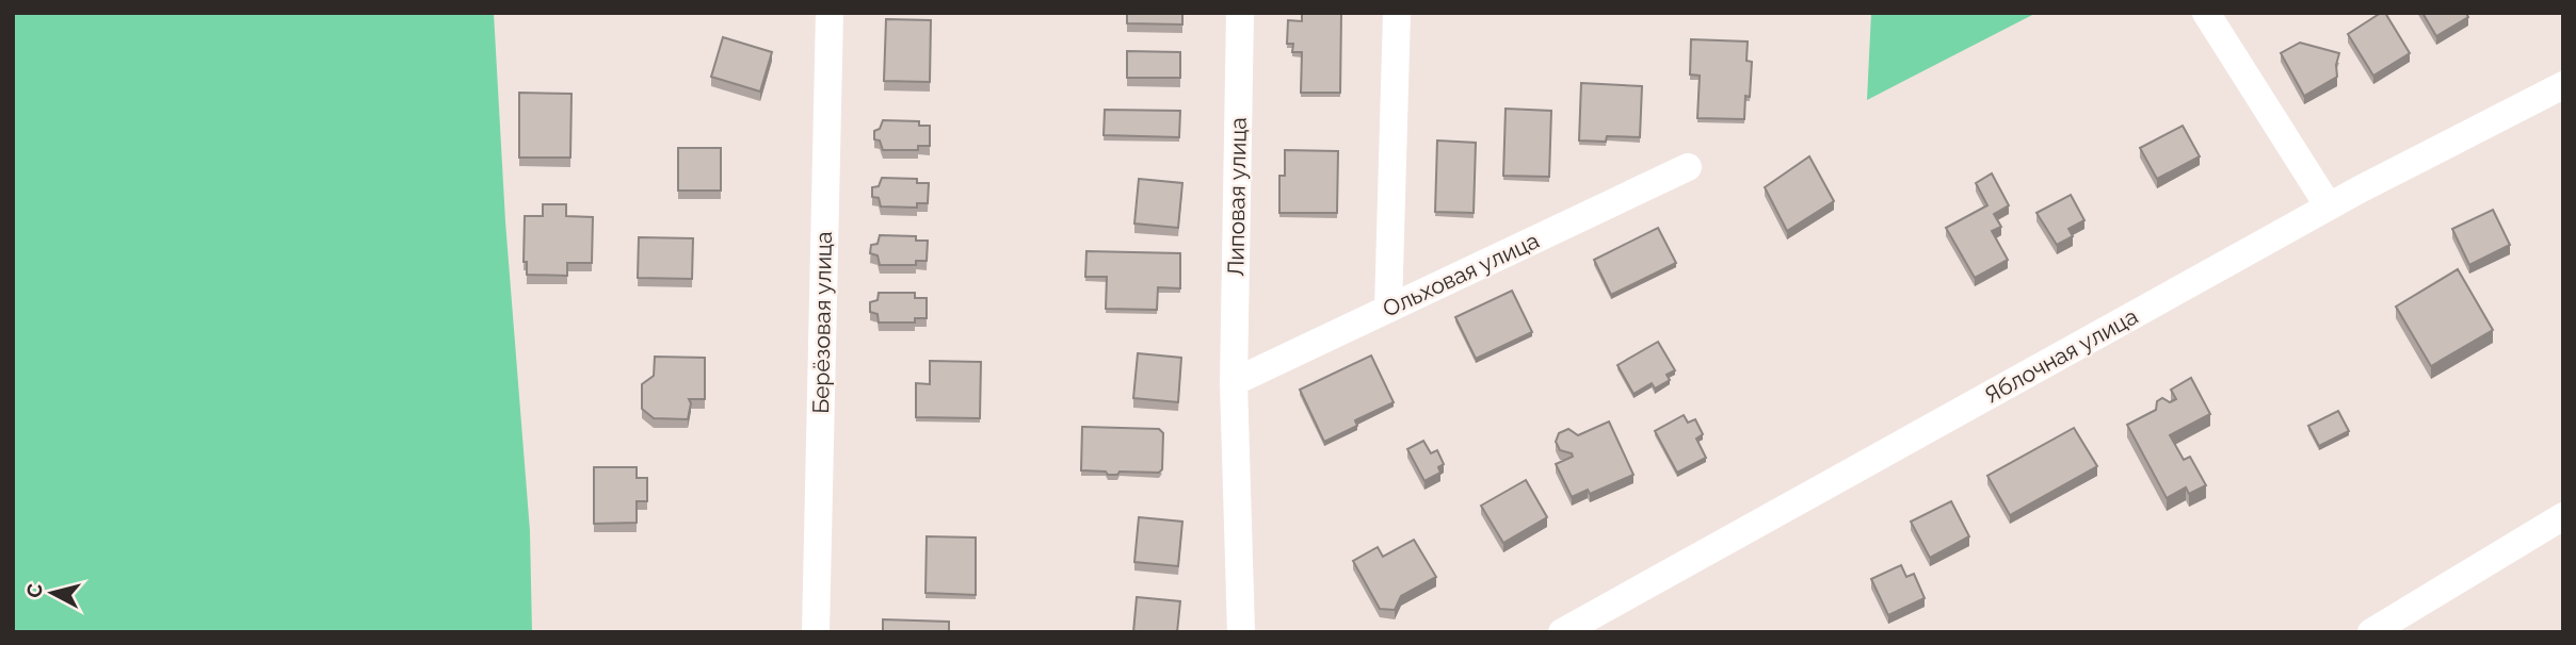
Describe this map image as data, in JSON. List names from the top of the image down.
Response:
{
  "streets": {
    "street": [
      "Липовая улица",
      "Ольховая улица",
      "Берёзовая улица",
      "Яблочная улица"
    ]
  },
  "crossings": [
    ["Липовая улица", "Ольховая улица"]
  ],
  "north": "left"
}
